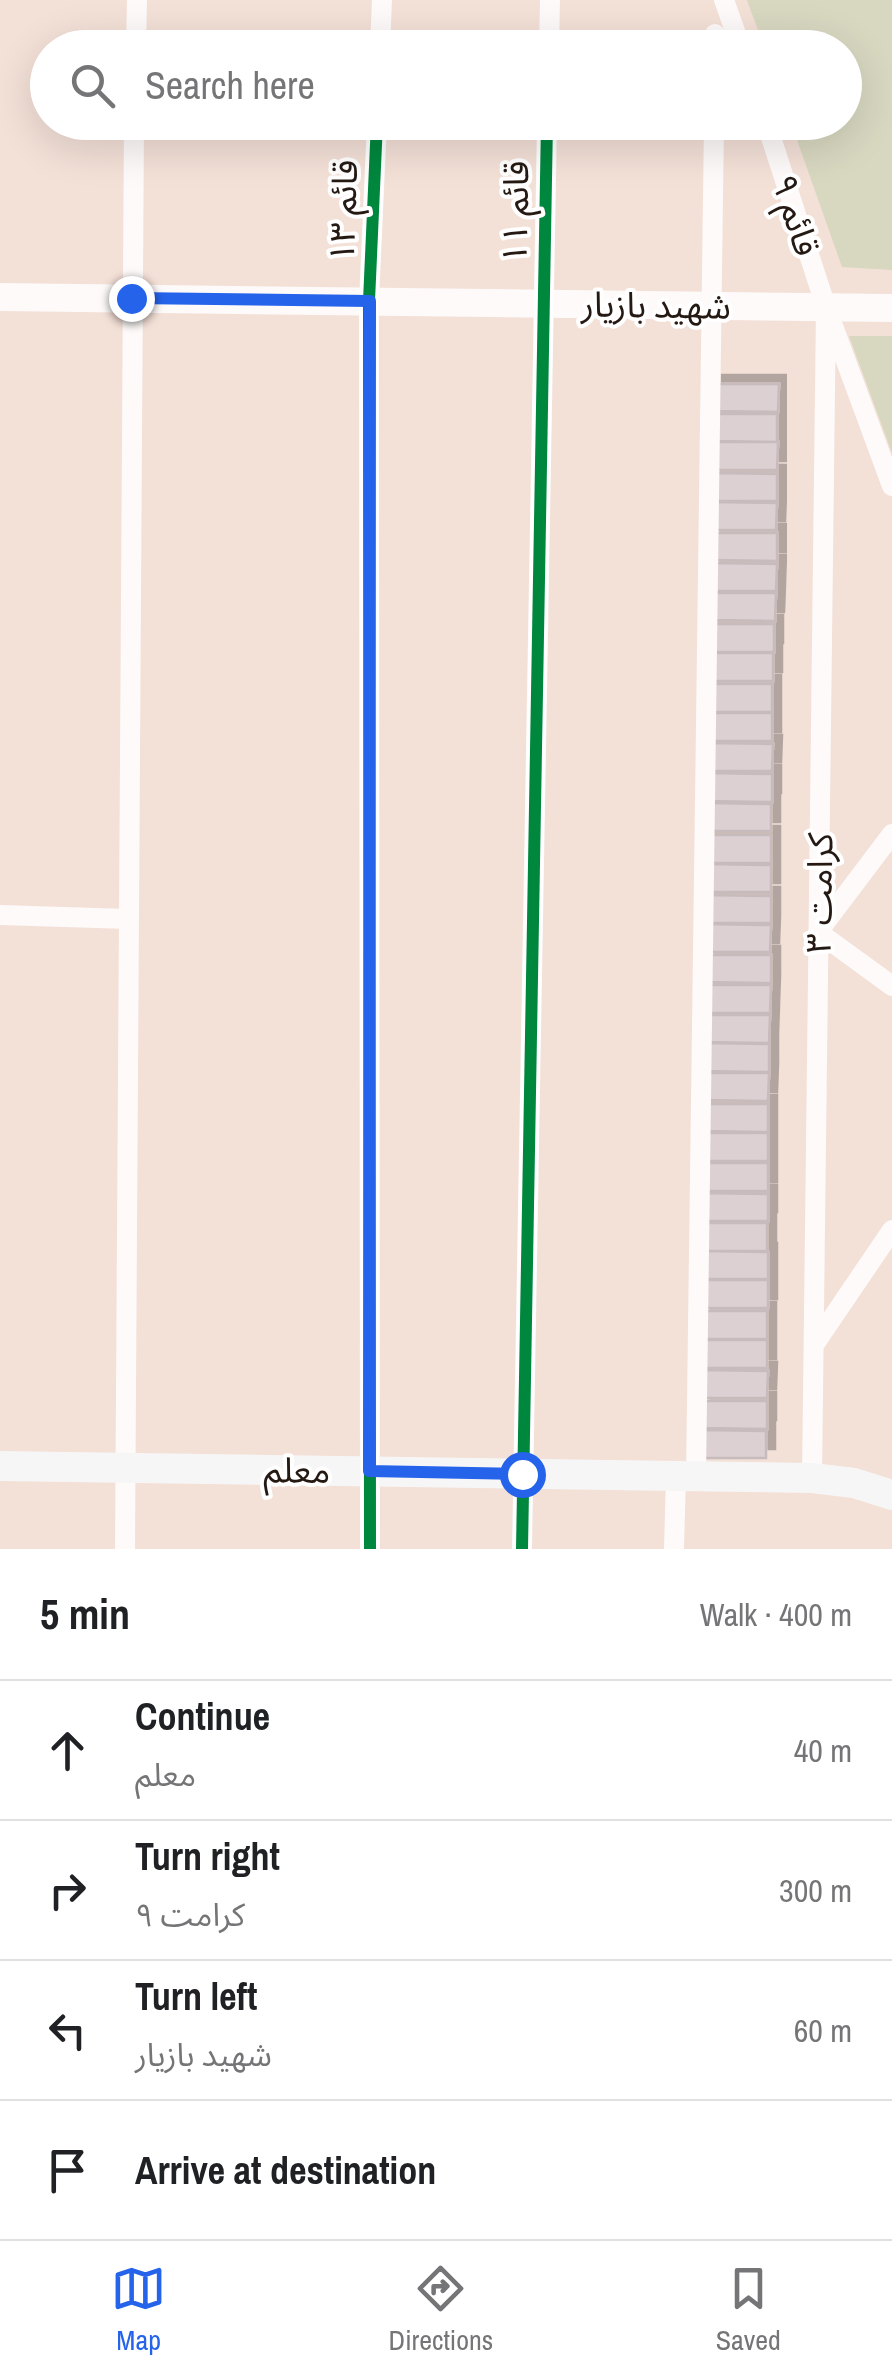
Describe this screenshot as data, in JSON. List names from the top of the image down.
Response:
{
  "streets": {
    "main road": ["معلم"],
    "street": [
      "قائم ۱۳",
      "قائم ۱۱",
      "قائم ۹",
      "شهید بازیار",
      "کرامت ۳"
    ]
  },
  "crossings": [
    ["قائم ۱۳", "شهید بازیار"],
    ["قائم ۱۳", "معلم"],
    ["قائم ۱۱", "شهید بازیار"],
    ["قائم ۱۱", "معلم"],
    ["قائم ۹", "شهید بازیار"],
    ["قائم ۹", "کرامت ۳"],
    ["شهید بازیار", "کرامت ۳"],
    ["کرامت ۳", "معلم"]
  ],
  "page": {
    "search": "Search here",
    "heading": ["5 min", "Walk · 400 m"],
    "list": [
      ["Continue", "معلم", "40 m"],
      ["Turn right", "کرامت ۹", "300 m"],
      ["Turn left", "شهید بازیار", "60 m"],
      "Arrive at destination"
    ],
    "nav": ["Map", "Directions", "Saved"]
  }
}
